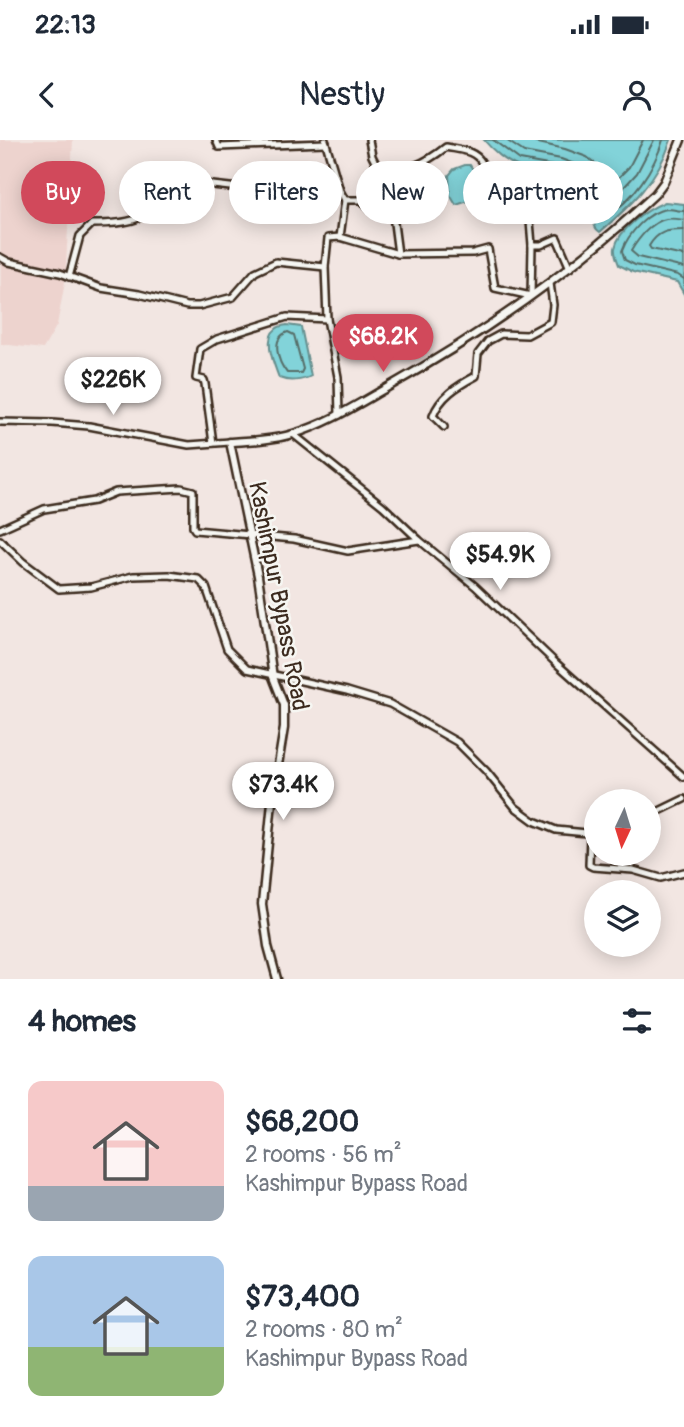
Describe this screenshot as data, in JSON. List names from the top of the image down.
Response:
{
  "streets": {
    "main road": ["Kashimpur Bypass Road"]
  },
  "north": "bottom",
  "page": {
    "status": "22:13",
    "header": "Nestly",
    "chip": [
      "Buy",
      "Rent",
      "Filters",
      "New",
      "Apartment"
    ],
    "price": [
      "$68.2K",
      "$226K",
      "$54.9K",
      "$73.4K"
    ],
    "heading": "4 homes",
    "list": [
      {
        "name": "$68,200",
        "note": "2 rooms · 56 m² · Kashimpur Bypass Road"
      },
      {
        "name": "$73,400",
        "note": "2 rooms · 80 m² · Kashimpur Bypass Road"
      }
    ]
  }
}
